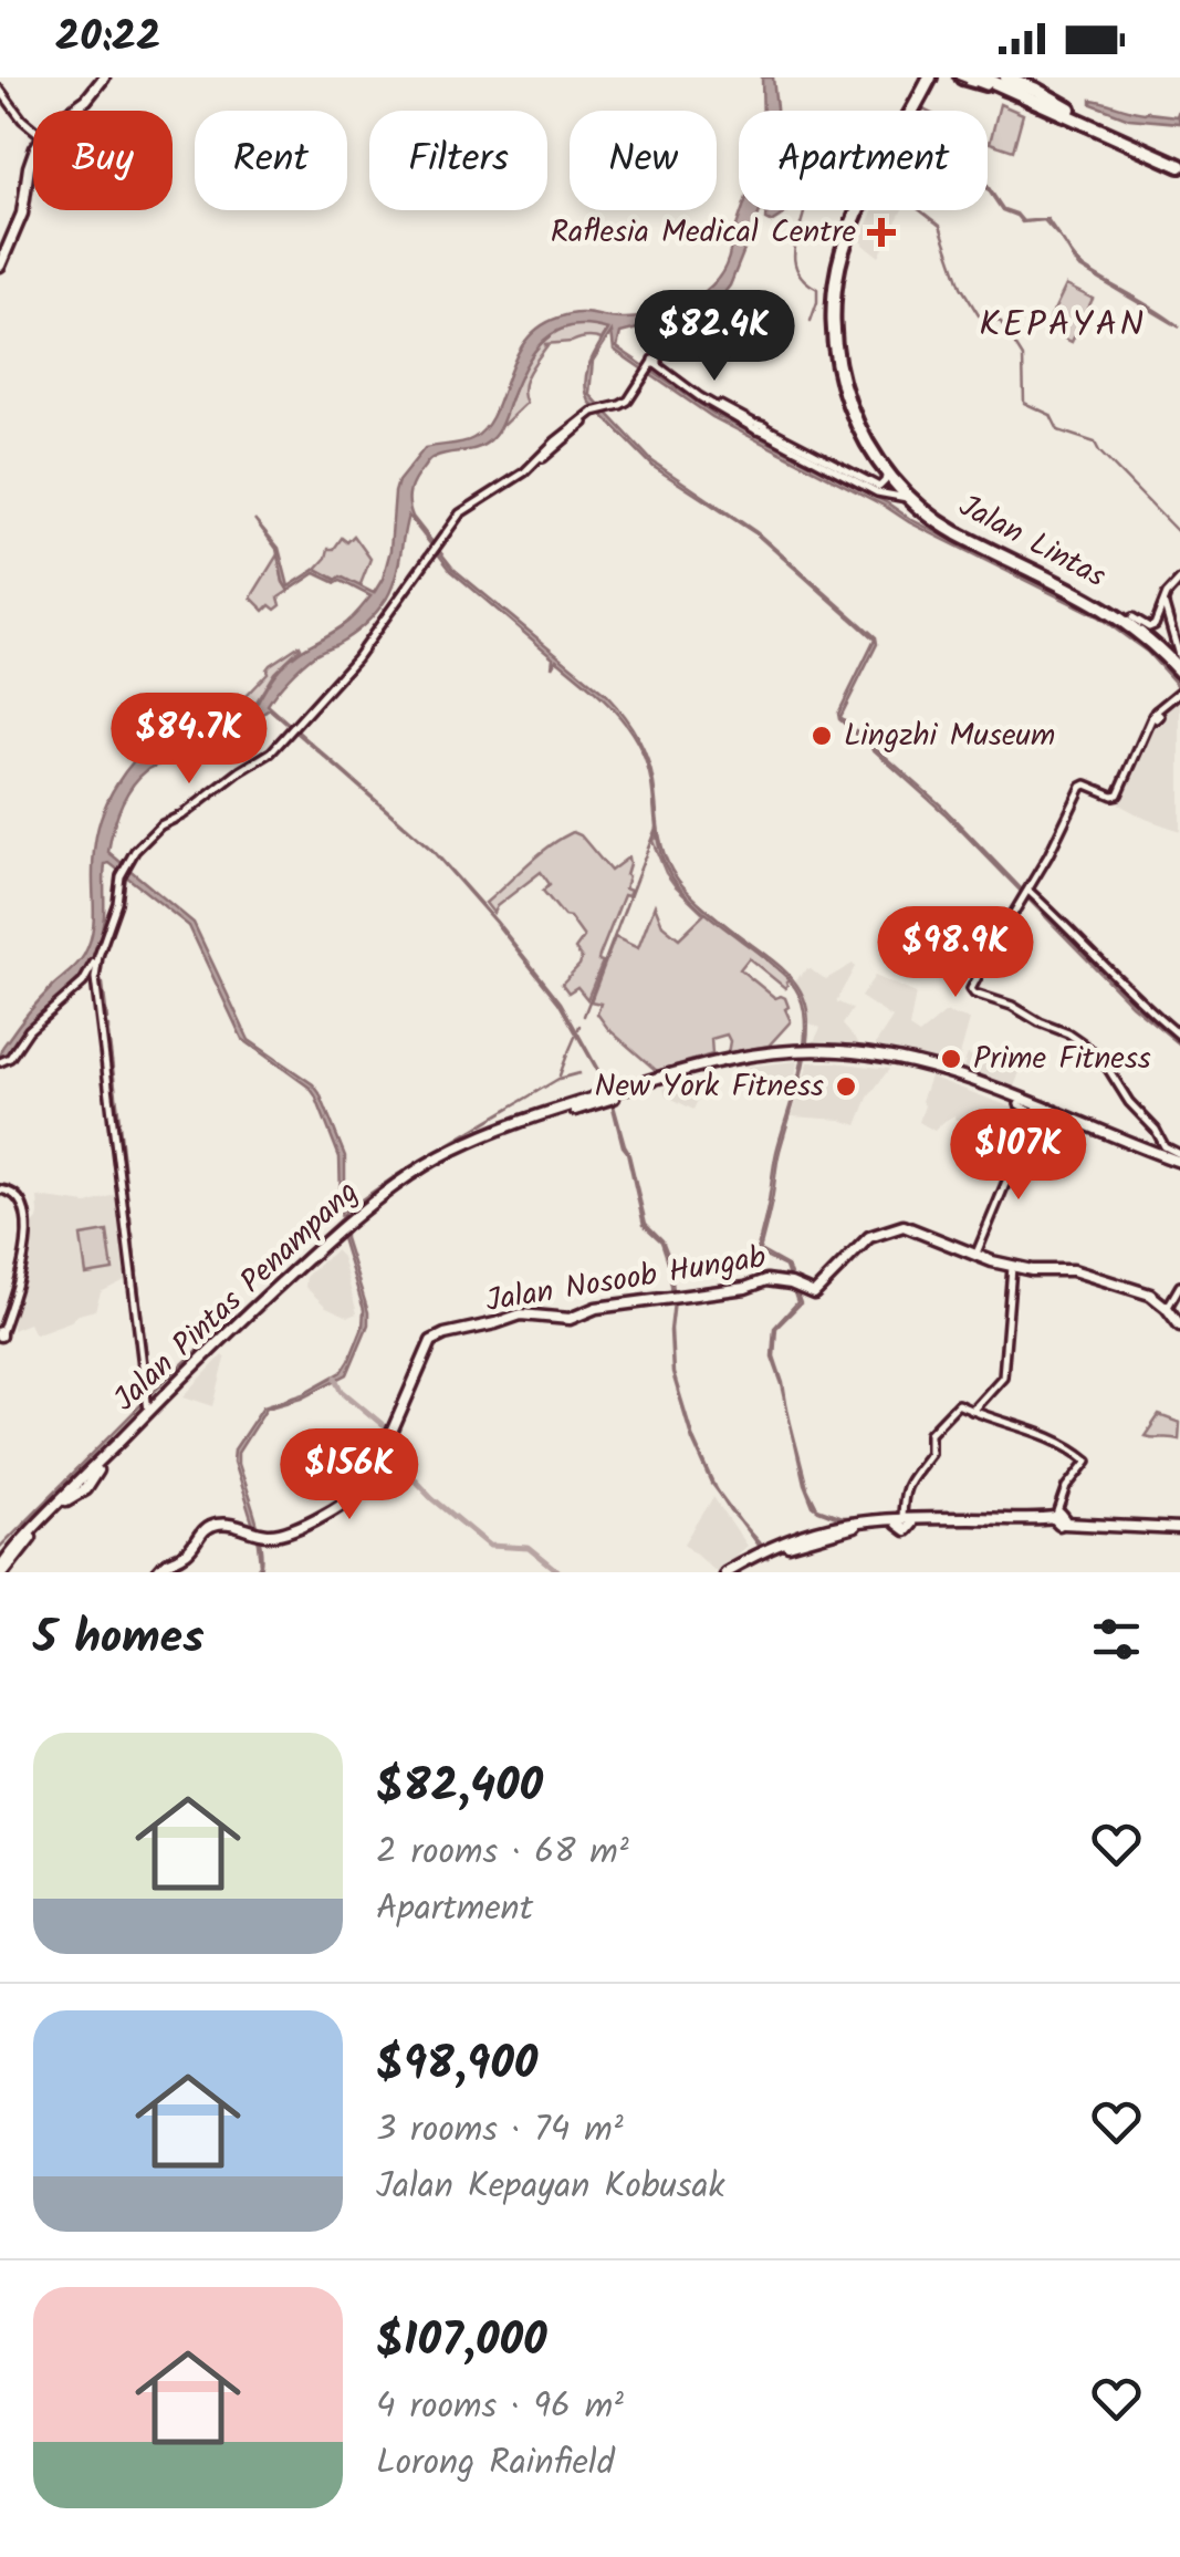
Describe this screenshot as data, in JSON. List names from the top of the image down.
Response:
{
  "streets": {
    "highway": ["Jalan Lintas"],
    "main road": ["Jalan Nosoob Hungab", "Jalan Pintas Penampang"]
  },
  "districts": ["KEPAYAN"],
  "places": {
    "health": ["Raflesia Medical Centre"],
    "other": ["Lingzhi Museum", "Prime Fitness", "New York Fitness"]
  },
  "page": {
    "status": "20:22",
    "chip": [
      "Buy",
      "Rent",
      "Filters",
      "New",
      "Apartment"
    ],
    "price": [
      "$82.4K",
      "$84.7K",
      "$98.9K",
      "$107K",
      "$156K"
    ],
    "heading": "5 homes",
    "list": [
      {
        "name": "$82,400",
        "note": "2 rooms · 68 m² · Apartment"
      },
      {
        "name": "$98,900",
        "note": "3 rooms · 74 m² · Jalan Kepayan Kobusak"
      },
      {
        "name": "$107,000",
        "note": "4 rooms · 96 m² · Lorong Rainfield"
      }
    ]
  }
}
